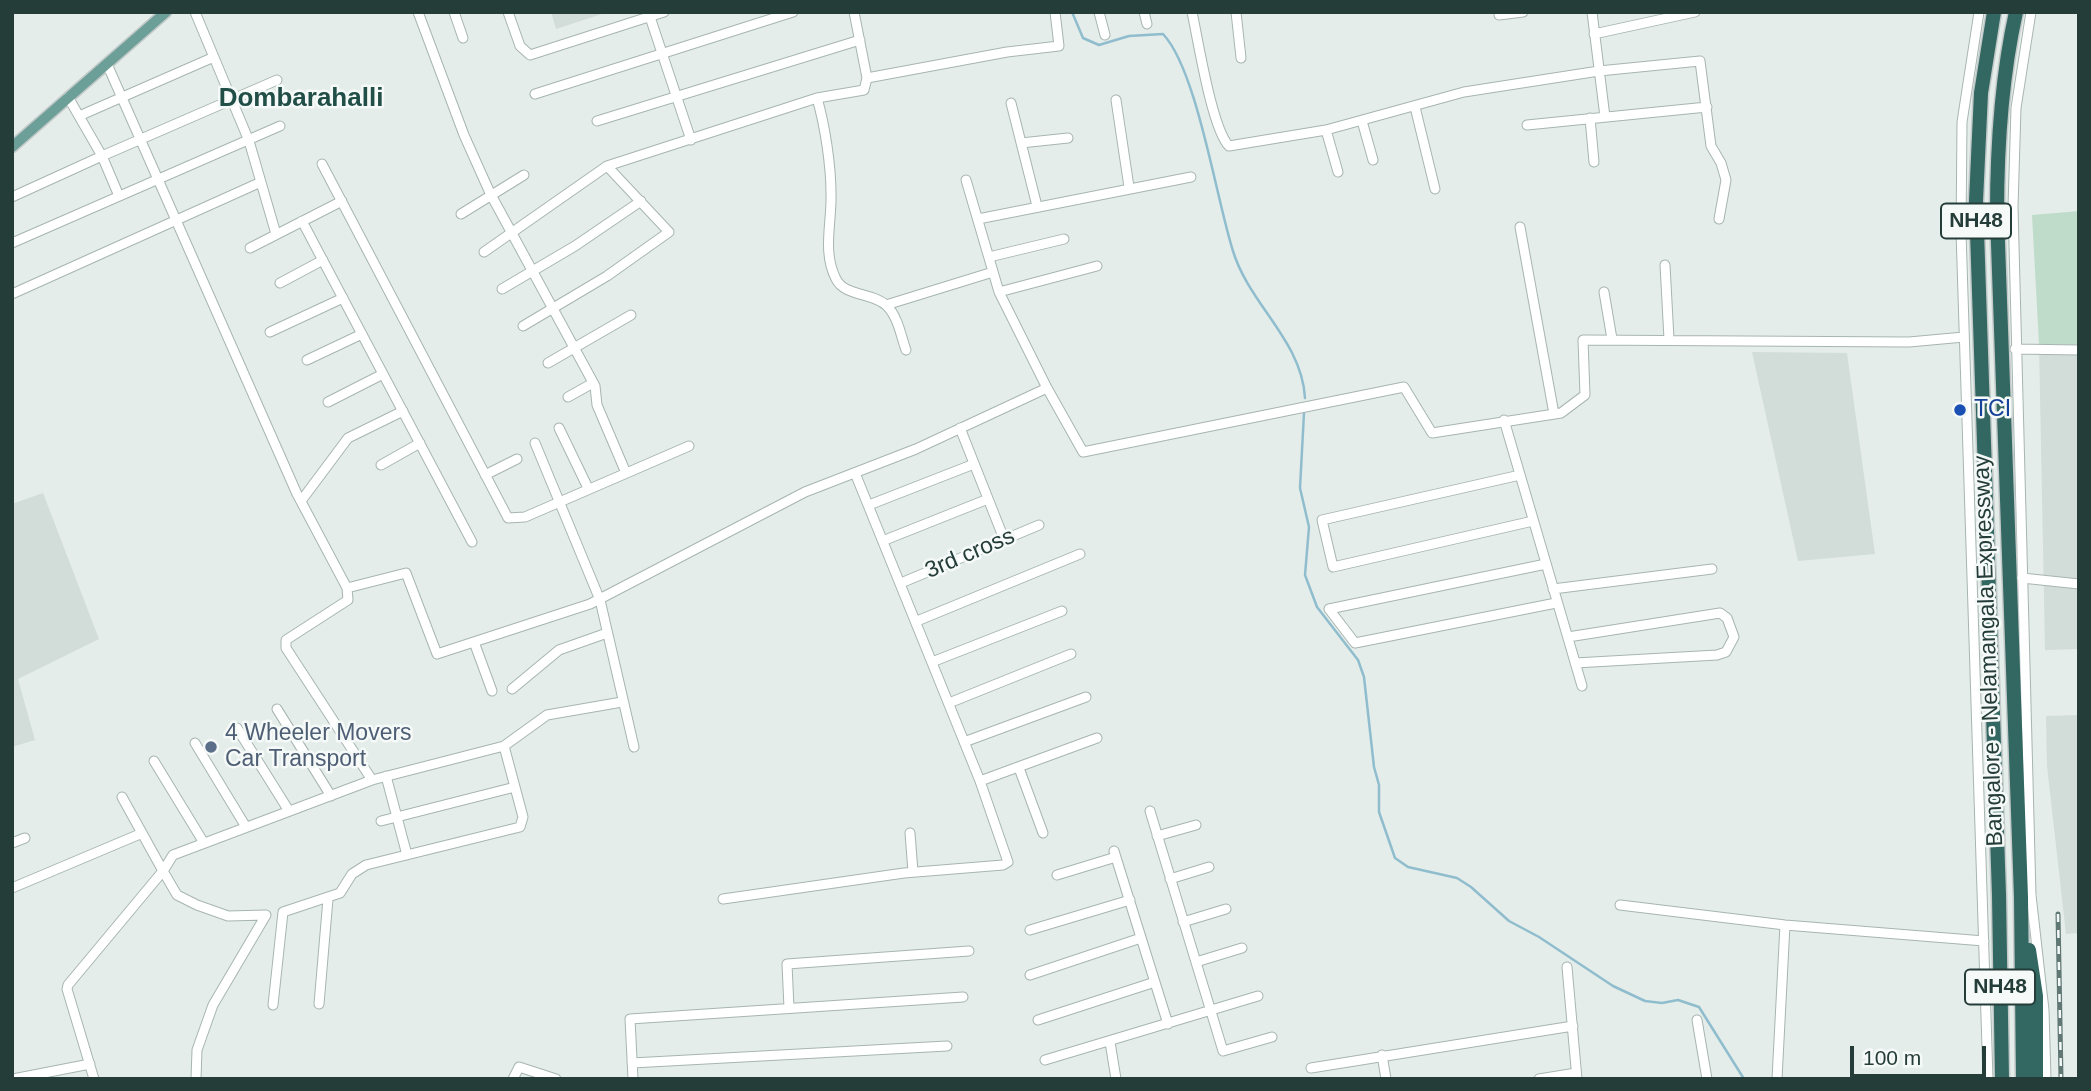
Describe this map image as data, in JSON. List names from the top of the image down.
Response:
{
  "streets": {
    "highway": ["NH48", "Bangalore - Nelamangala Expressway"],
    "street": ["3rd cross"]
  },
  "districts": ["Dombarahalli"],
  "places": ["TCI", "4 Wheeler Movers Car Transport"],
  "scale_bar": "100 m"
}
